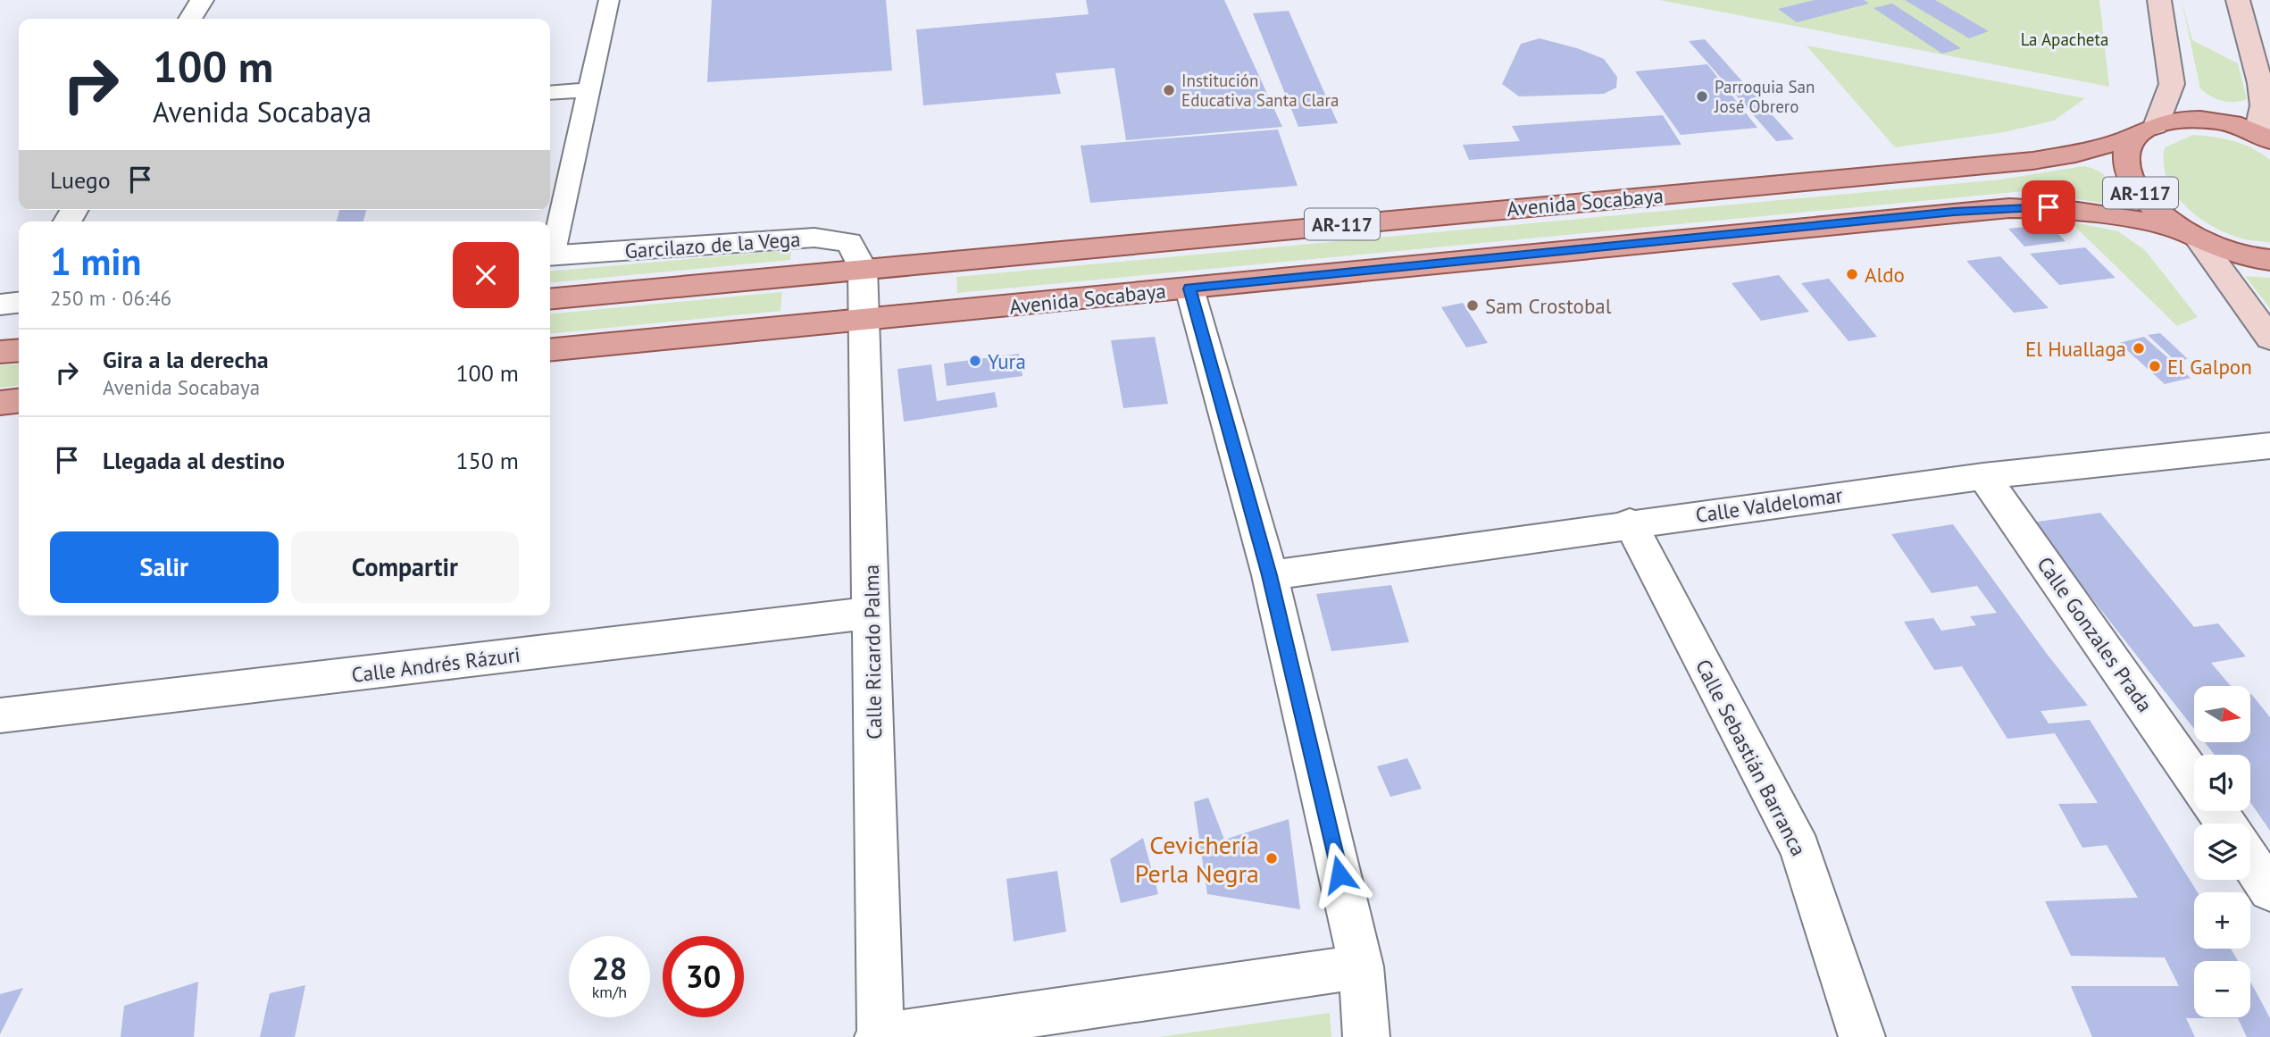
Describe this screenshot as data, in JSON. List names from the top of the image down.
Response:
{
  "streets": {
    "main road": ["AR-117", "Avenida Socabaya"],
    "street": [
      "Garcilazo de la Vega",
      "Calle Valdelomar",
      "Calle Gonzales Prada",
      "Calle Ricardo Palma",
      "Calle Andrés Rázuri",
      "Calle Sebastián Barranca"
    ]
  },
  "crossings": [
    ["AR-117", "Avenida Socabaya"],
    ["Avenida Socabaya", "Garcilazo de la Vega"],
    ["Avenida Socabaya", "Calle Ricardo Palma"],
    ["Garcilazo de la Vega", "Calle Ricardo Palma"],
    ["Calle Valdelomar", "Calle Gonzales Prada"],
    ["Calle Valdelomar", "Calle Sebastián Barranca"],
    ["Calle Ricardo Palma", "Calle Andrés Rázuri"]
  ],
  "parks": ["La Apacheta"],
  "places": [
    "Institución Educativa Santa Clara",
    "Parroquia San José Obrero",
    "Aldo",
    "Sam Crostobal",
    "El Huallaga",
    "Yura",
    "El Galpon",
    "Cevichería Perla Negra"
  ],
  "north": "right",
  "page": {
    "turn": ["100 m", "Avenida Socabaya"],
    "then": "Luego",
    "heading": ["1 min", "250 m · 06:46"],
    "list": [
      {
        "name": "Gira a la derecha",
        "note": "Avenida Socabaya",
        "value": "100 m"
      },
      {
        "name": "Llegada al destino",
        "value": "150 m"
      }
    ],
    "buttons": ["Salir", "Compartir"],
    "map_buttons": ["+", "−"],
    "speed": "28 km/h",
    "limit": "30"
  }
}
